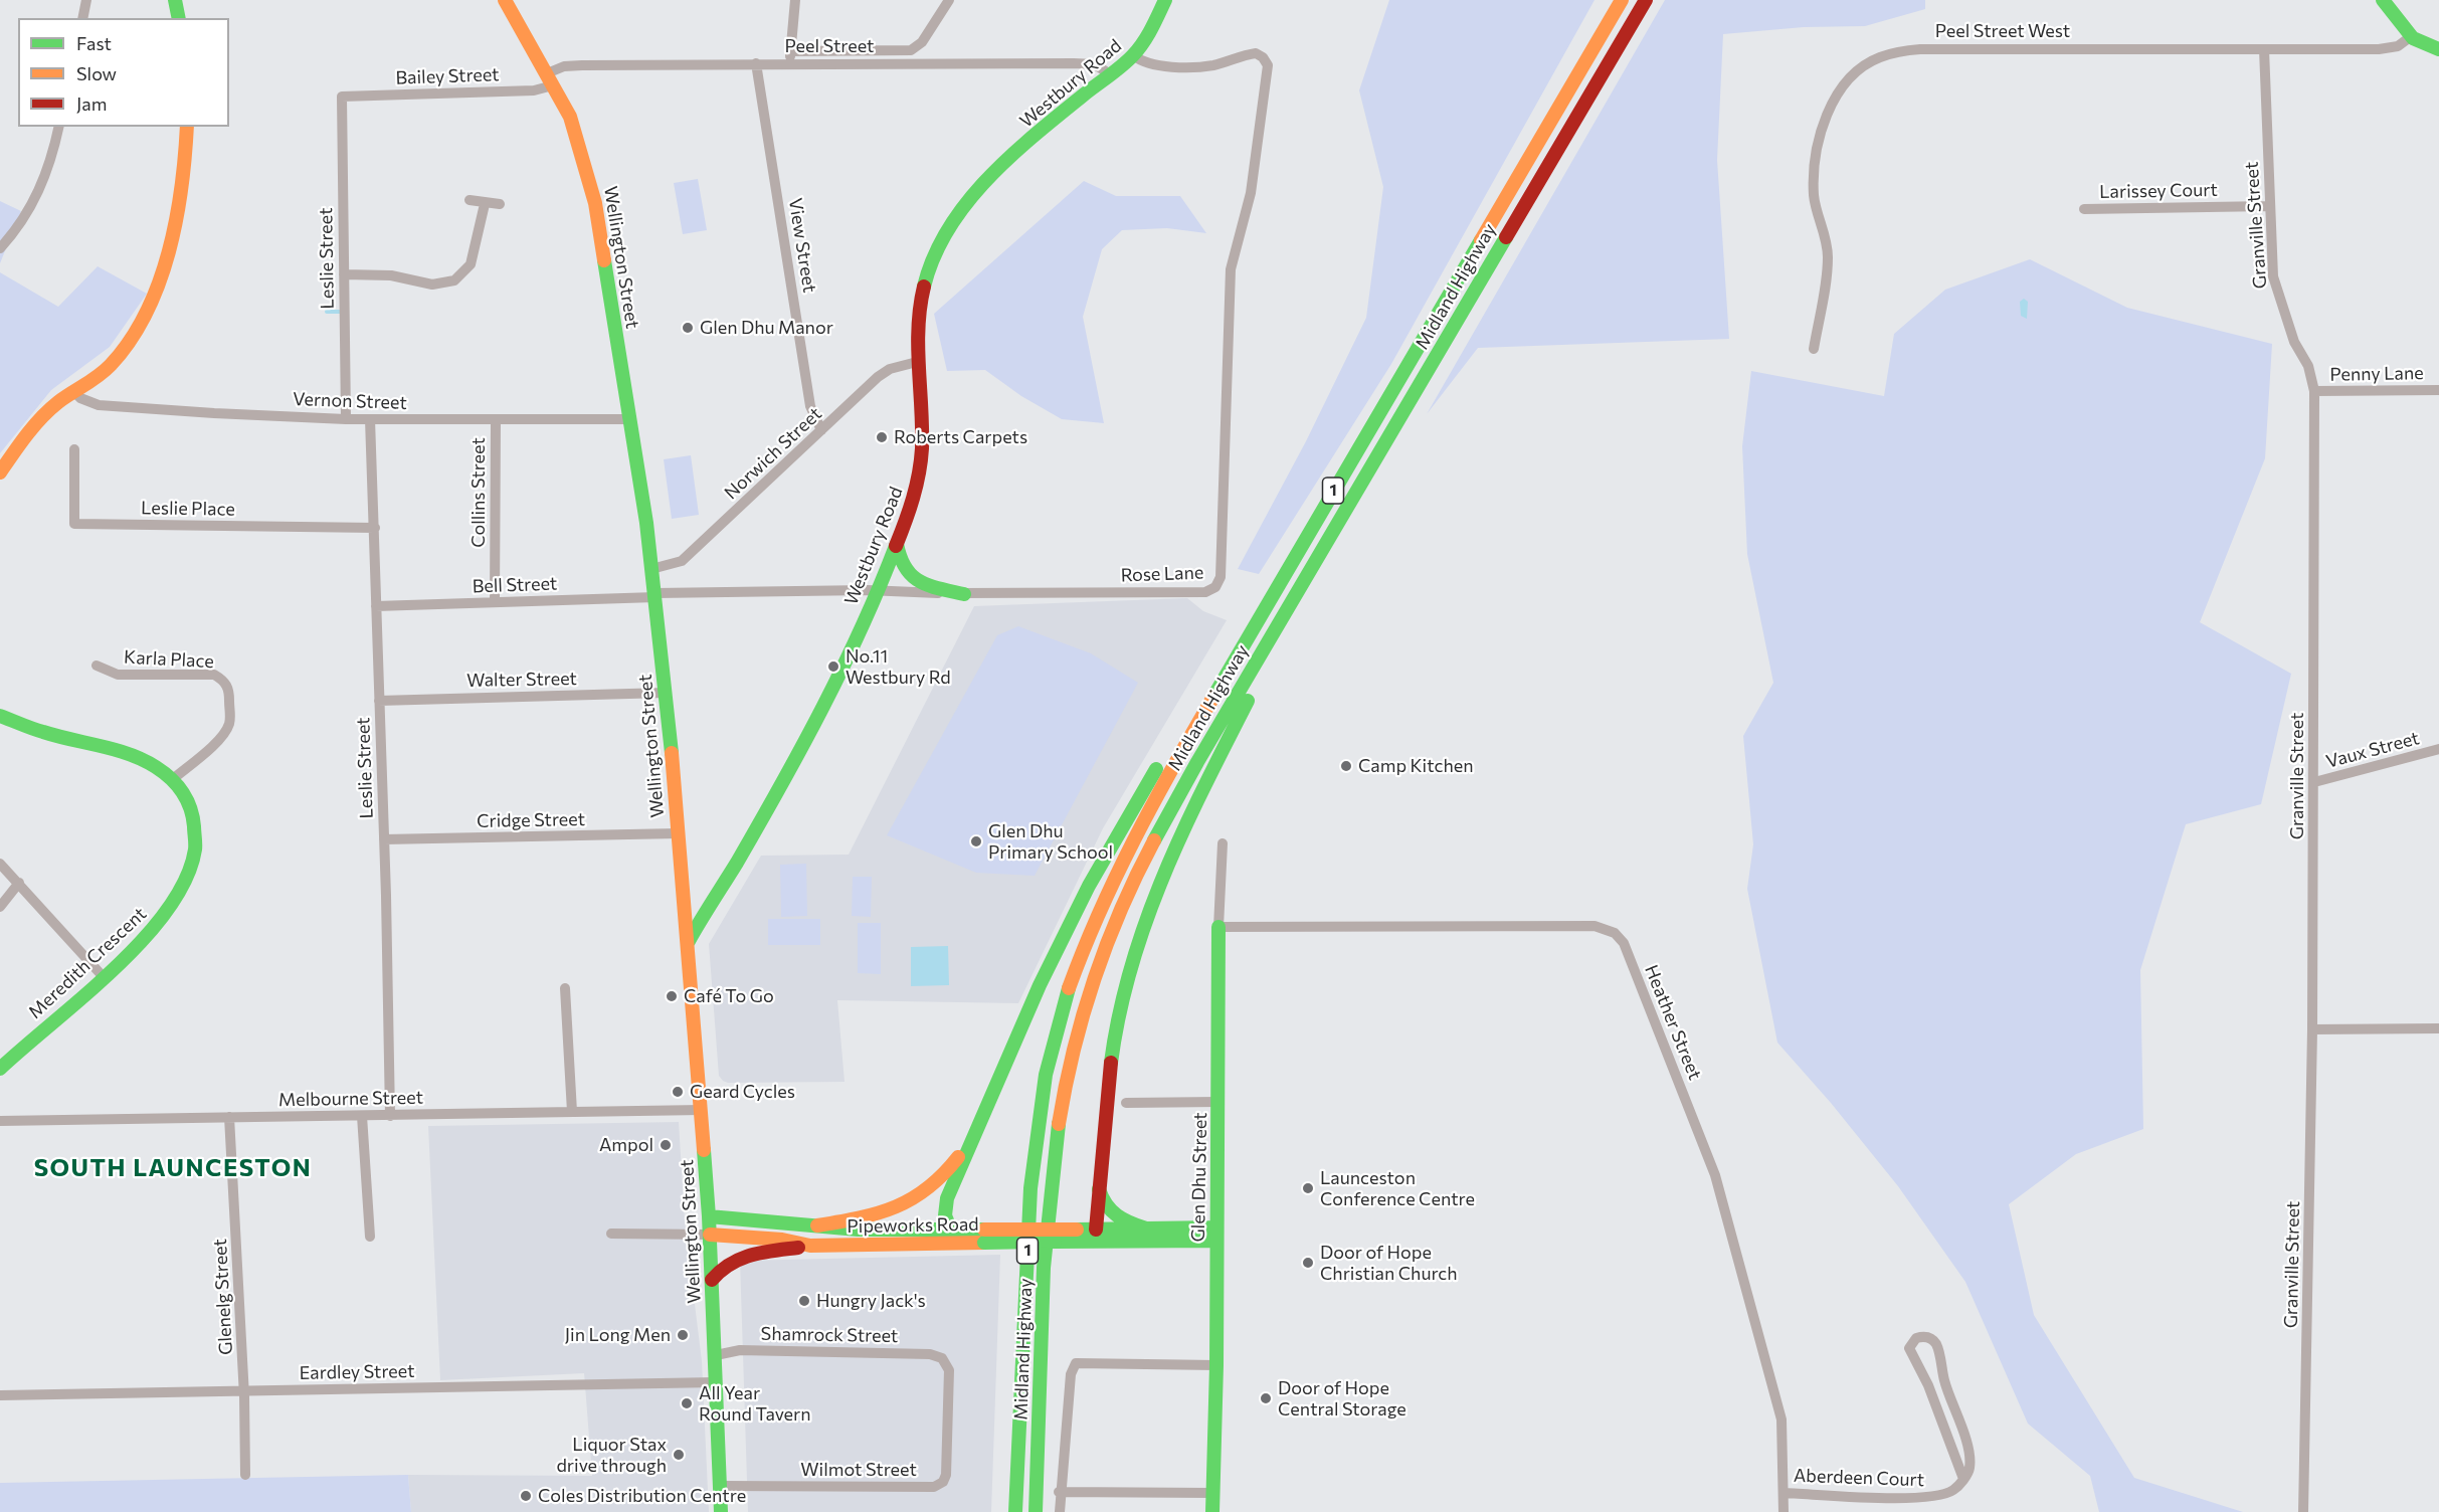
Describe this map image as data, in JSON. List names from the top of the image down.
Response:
{
  "streets": {
    "main road": [
      "Westbury Road",
      "Wellington Street",
      "Midland Highway",
      "1",
      "Meredith Crescent",
      "Glen Dhu Street",
      "Pipeworks Road"
    ],
    "street": [
      "Peel Street West",
      "Peel Street",
      "Bailey Street",
      "Larissey Court",
      "Granville Street",
      "View Street",
      "Leslie Street",
      "Penny Lane",
      "Vernon Street",
      "Norwich Street",
      "Collins Street",
      "Leslie Place",
      "Rose Lane",
      "Bell Street",
      "Karla Place",
      "Walter Street",
      "Vaux Street",
      "Cridge Street",
      "Heather Street",
      "Melbourne Street",
      "Glenelg Street",
      "Shamrock Street",
      "Eardley Street",
      "Wilmot Street",
      "Aberdeen Court"
    ]
  },
  "crossings": [
    ["Peel Street West", "Granville Street"],
    ["Peel Street", "Bailey Street"],
    ["Peel Street", "Westbury Road"],
    ["Peel Street", "View Street"],
    ["Peel Street", "Wellington Street"],
    ["Bailey Street", "Wellington Street"],
    ["Bailey Street", "Leslie Street"],
    ["Westbury Road", "Wellington Street"],
    ["Westbury Road", "Norwich Street"],
    ["Westbury Road", "Rose Lane"],
    ["Larissey Court", "Granville Street"],
    ["Granville Street", "Penny Lane"],
    ["Granville Street", "Vaux Street"],
    ["View Street", "Norwich Street"],
    ["Wellington Street", "Vernon Street"],
    ["Wellington Street", "Norwich Street"],
    ["Wellington Street", "Rose Lane"],
    ["Wellington Street", "Bell Street"],
    ["Wellington Street", "Walter Street"],
    ["Wellington Street", "Cridge Street"],
    ["Wellington Street", "Melbourne Street"],
    ["Wellington Street", "Pipeworks Road"],
    ["Wellington Street", "Shamrock Street"],
    ["Wellington Street", "Eardley Street"],
    ["Wellington Street", "Wilmot Street"],
    ["Leslie Street", "Vernon Street"],
    ["Leslie Street", "Leslie Place"],
    ["Leslie Street", "Bell Street"],
    ["Leslie Street", "Walter Street"],
    ["Leslie Street", "Cridge Street"],
    ["Leslie Street", "Melbourne Street"],
    ["Vernon Street", "Collins Street"],
    ["Collins Street", "Bell Street"],
    ["Rose Lane", "Bell Street"],
    ["Karla Place", "Meredith Crescent"],
    ["Heather Street", "Glen Dhu Street"],
    ["Heather Street", "Aberdeen Court"],
    ["Melbourne Street", "Glenelg Street"],
    ["Glen Dhu Street", "Pipeworks Road"],
    ["Glenelg Street", "Eardley Street"],
    ["Shamrock Street", "Wilmot Street"]
  ],
  "districts": ["SOUTH LAUNCESTON"],
  "places": [
    "Glen Dhu Manor",
    "Roberts Carpets",
    "No.11 Westbury Rd",
    "Camp Kitchen",
    "Glen Dhu Primary School",
    "Café To Go",
    "Geard Cycles",
    "Ampol",
    "Launceston Conference Centre",
    "Door of Hope Christian Church",
    "Hungry Jack's",
    "Jin Long Men",
    "Door of Hope Central Storage",
    "All Year Round Tavern",
    "Liquor Stax drive through",
    "Coles Distribution Centre"
  ],
  "legend": ["Fast", "Slow", "Jam"]
}
